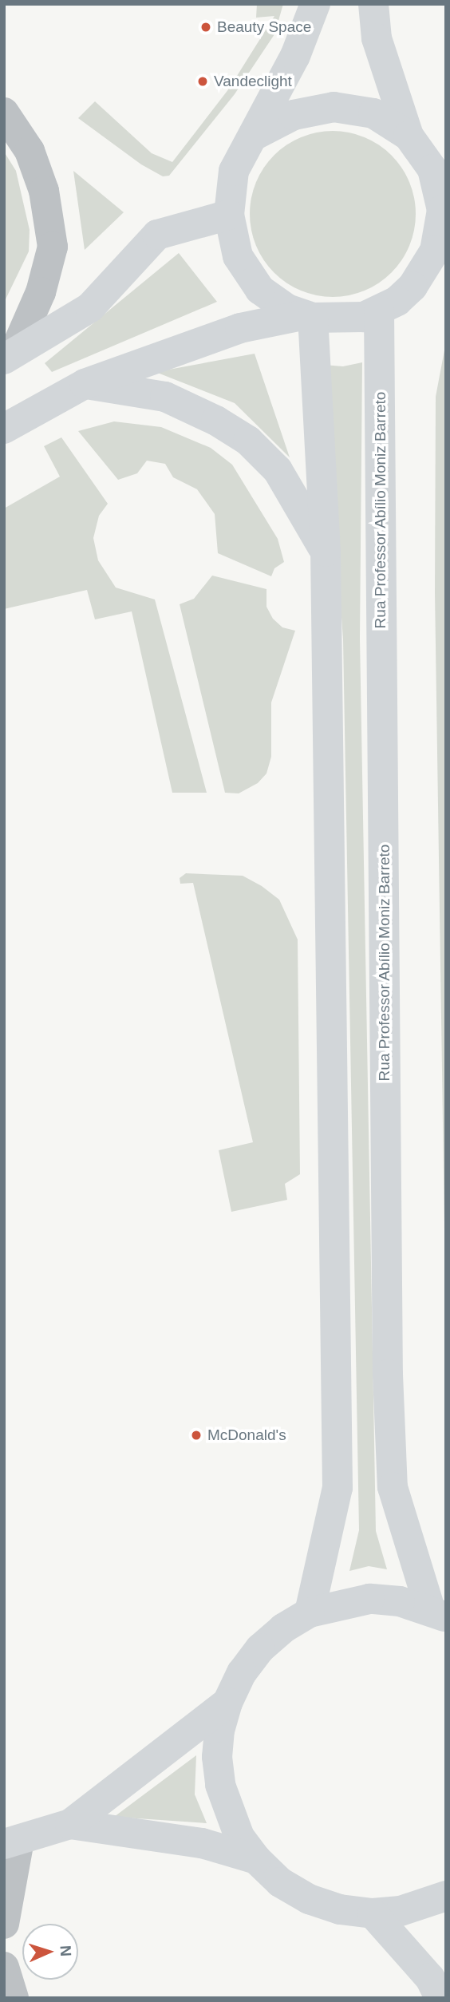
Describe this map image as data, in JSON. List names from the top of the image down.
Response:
{
  "streets": {
    "main road": ["Rua Professor Abílio Moniz Barreto"]
  },
  "places": ["Beauty Space", "Vandeclight", "McDonald's"],
  "north": "right"
}
